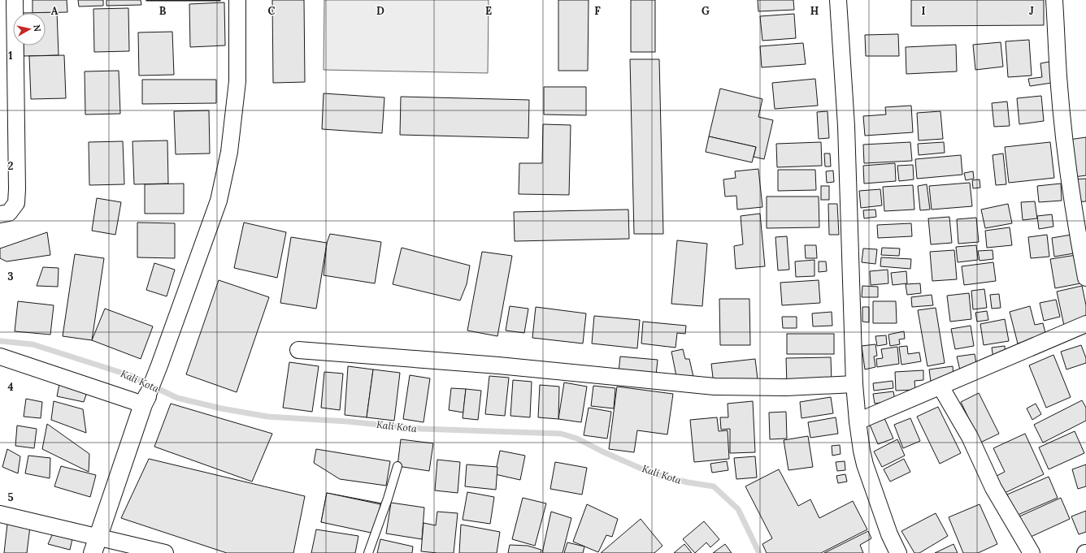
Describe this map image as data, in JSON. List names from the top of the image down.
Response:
{
  "water": ["Kali Kota"],
  "north": "right",
  "grid": {
    "columns": [
      "A",
      "B",
      "C",
      "D",
      "E",
      "F",
      "G",
      "H",
      "I",
      "J"
    ],
    "rows": [
      "1",
      "2",
      "3",
      "4",
      "5"
    ]
  }
}
